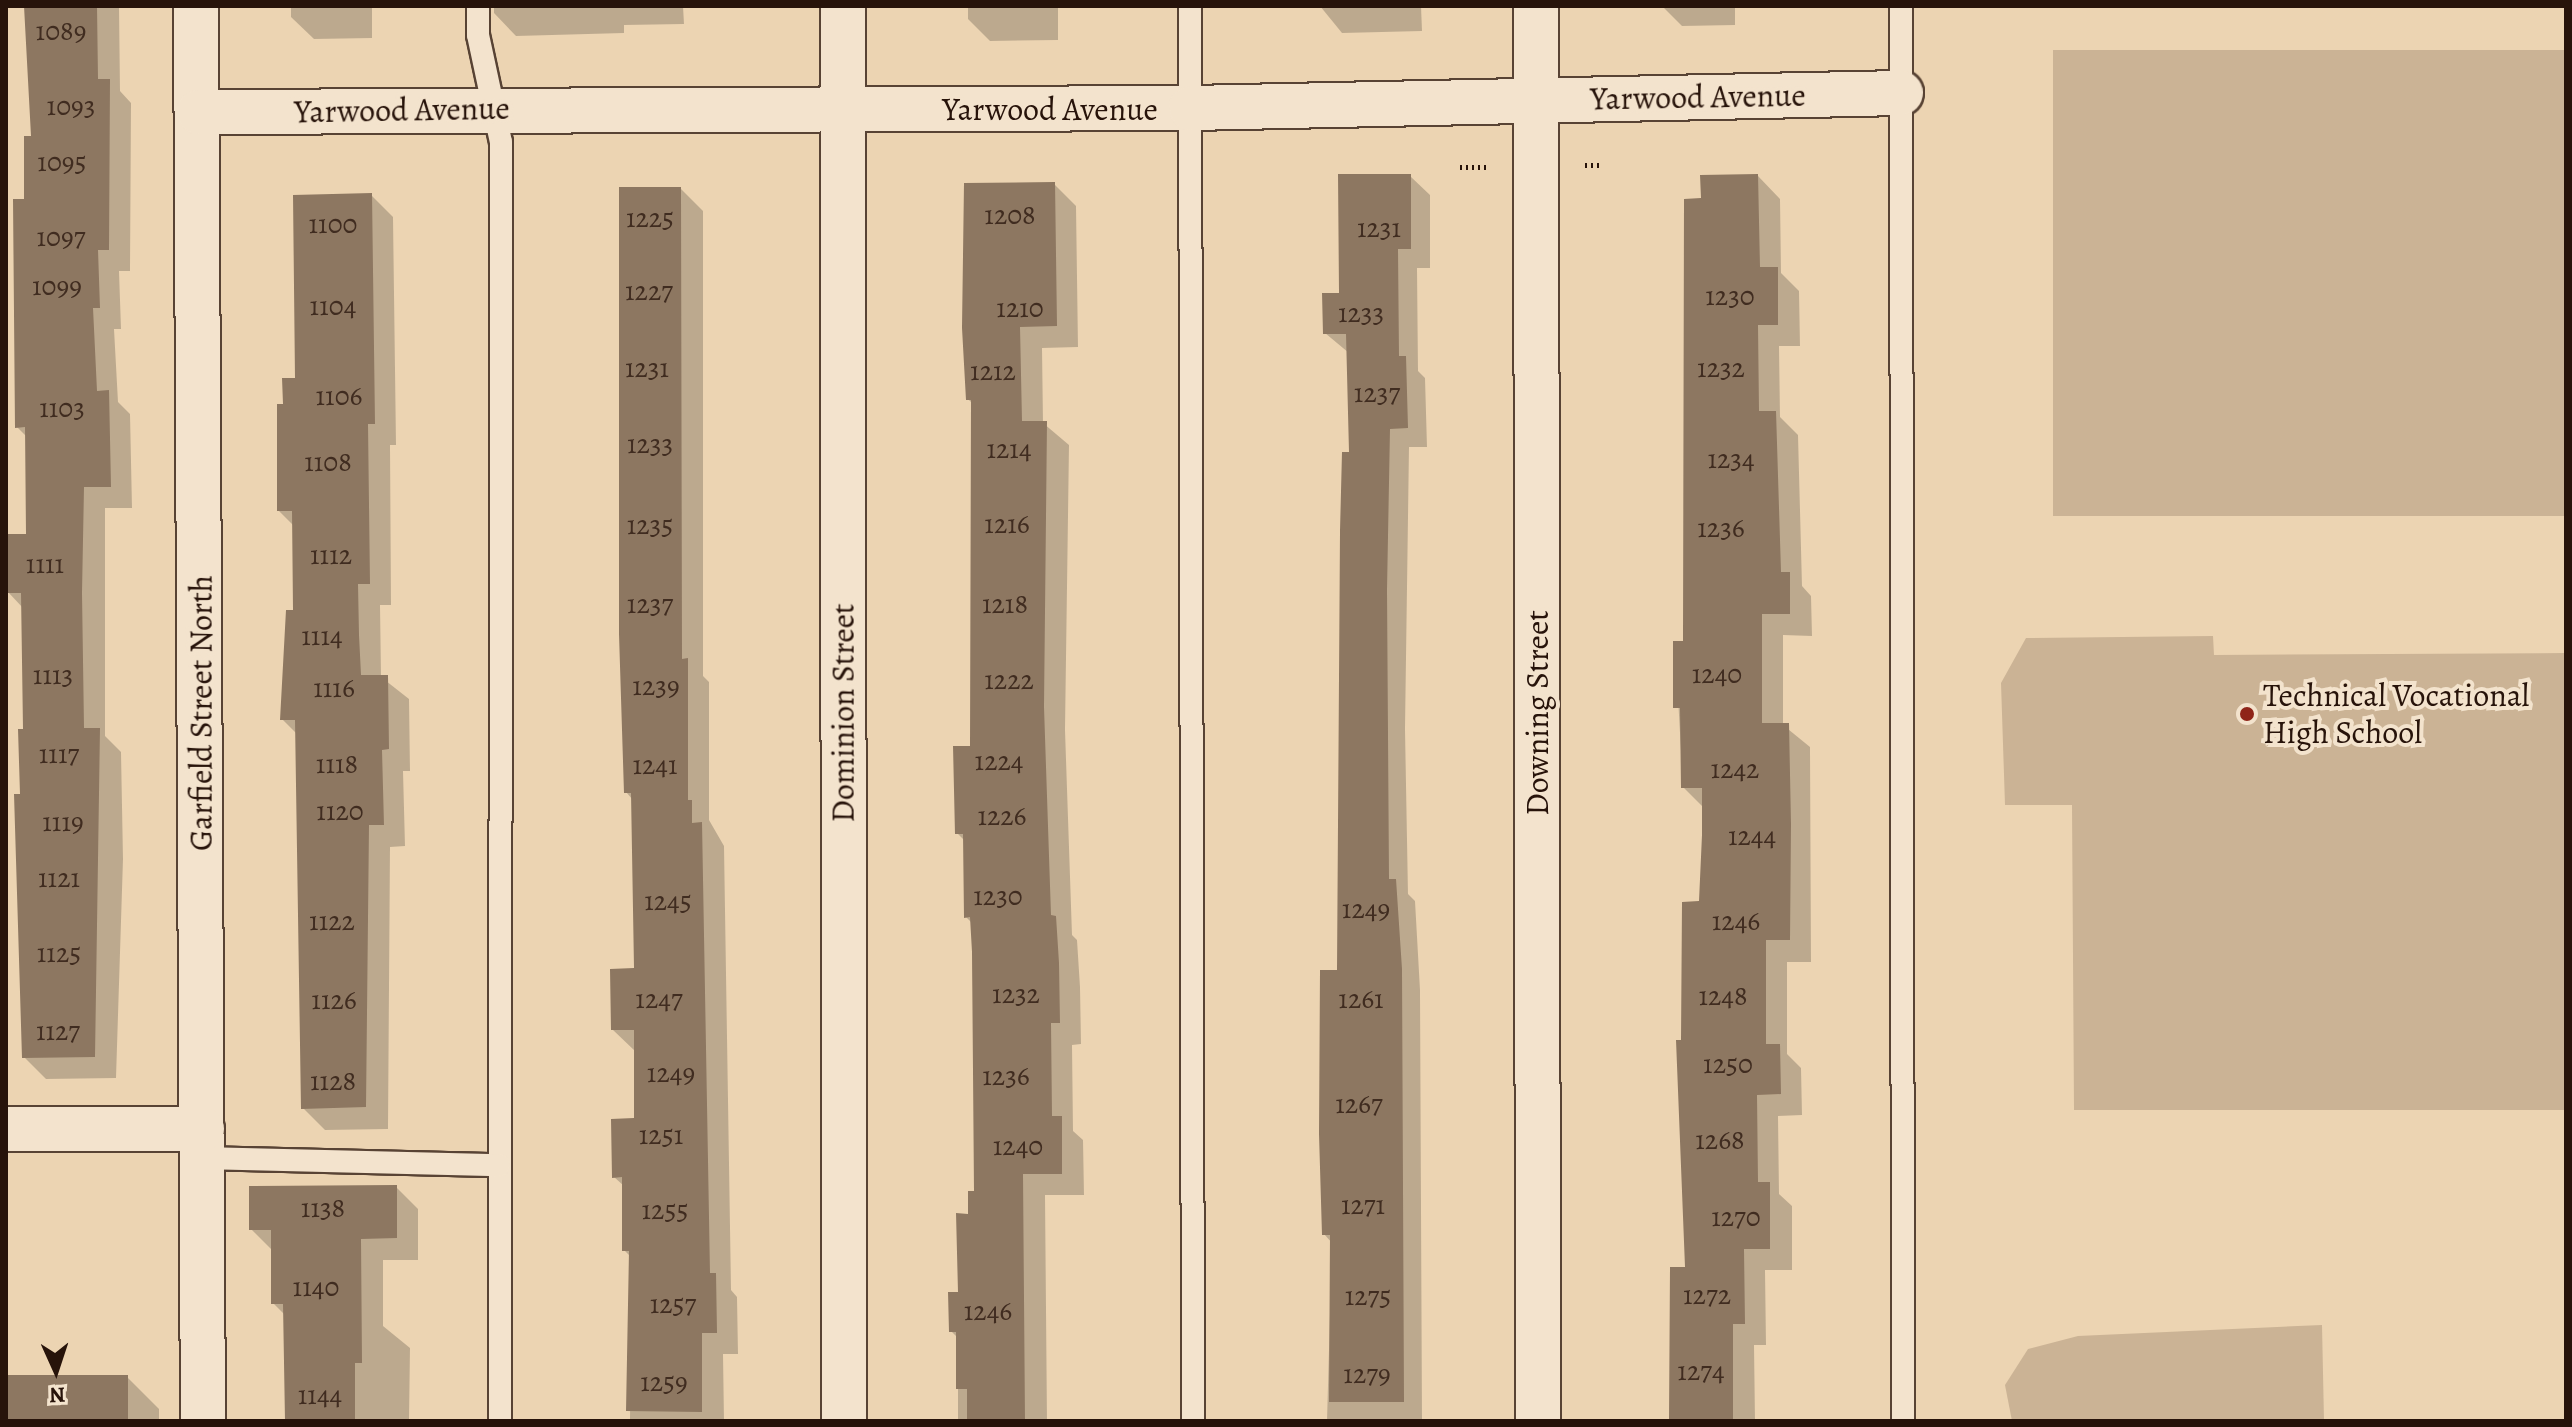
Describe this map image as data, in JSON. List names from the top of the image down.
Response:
{
  "streets": {
    "street": [
      "Yarwood Avenue",
      "Garfield Street North",
      "Dominion Street",
      "Downing Street"
    ]
  },
  "crossings": [
    ["Yarwood Avenue", "Garfield Street North"],
    ["Yarwood Avenue", "Dominion Street"],
    ["Yarwood Avenue", "Downing Street"]
  ],
  "places": ["Technical Vocational High School"],
  "house_numbers": [
    "1089",
    "1093",
    "1095",
    "1208",
    "1225",
    "1100",
    "1231",
    "1097",
    "1099",
    "1227",
    "1230",
    "1104",
    "1210",
    "1233",
    "1231",
    "1232",
    "1212",
    "1237",
    "1106",
    "1103",
    "1233",
    "1214",
    "1234",
    "1108",
    "1216",
    "1235",
    "1236",
    "1112",
    "1111",
    "1237",
    "1218",
    "1114",
    "1240",
    "1113",
    "1222",
    "1239",
    "1116",
    "1117",
    "1224",
    "1118",
    "1241",
    "1242",
    "1120",
    "1226",
    "1119",
    "1244",
    "1121",
    "1230",
    "1245",
    "1249",
    "1122",
    "1246",
    "1125",
    "1232",
    "1248",
    "1247",
    "1261",
    "1126",
    "1127",
    "1250",
    "1249",
    "1236",
    "1128",
    "1267",
    "1251",
    "1268",
    "1240",
    "1271",
    "1138",
    "1255",
    "1270",
    "1140",
    "1272",
    "1275",
    "1257",
    "1246",
    "1274",
    "1279",
    "1259",
    "1144"
  ],
  "north": "bottom"
}
